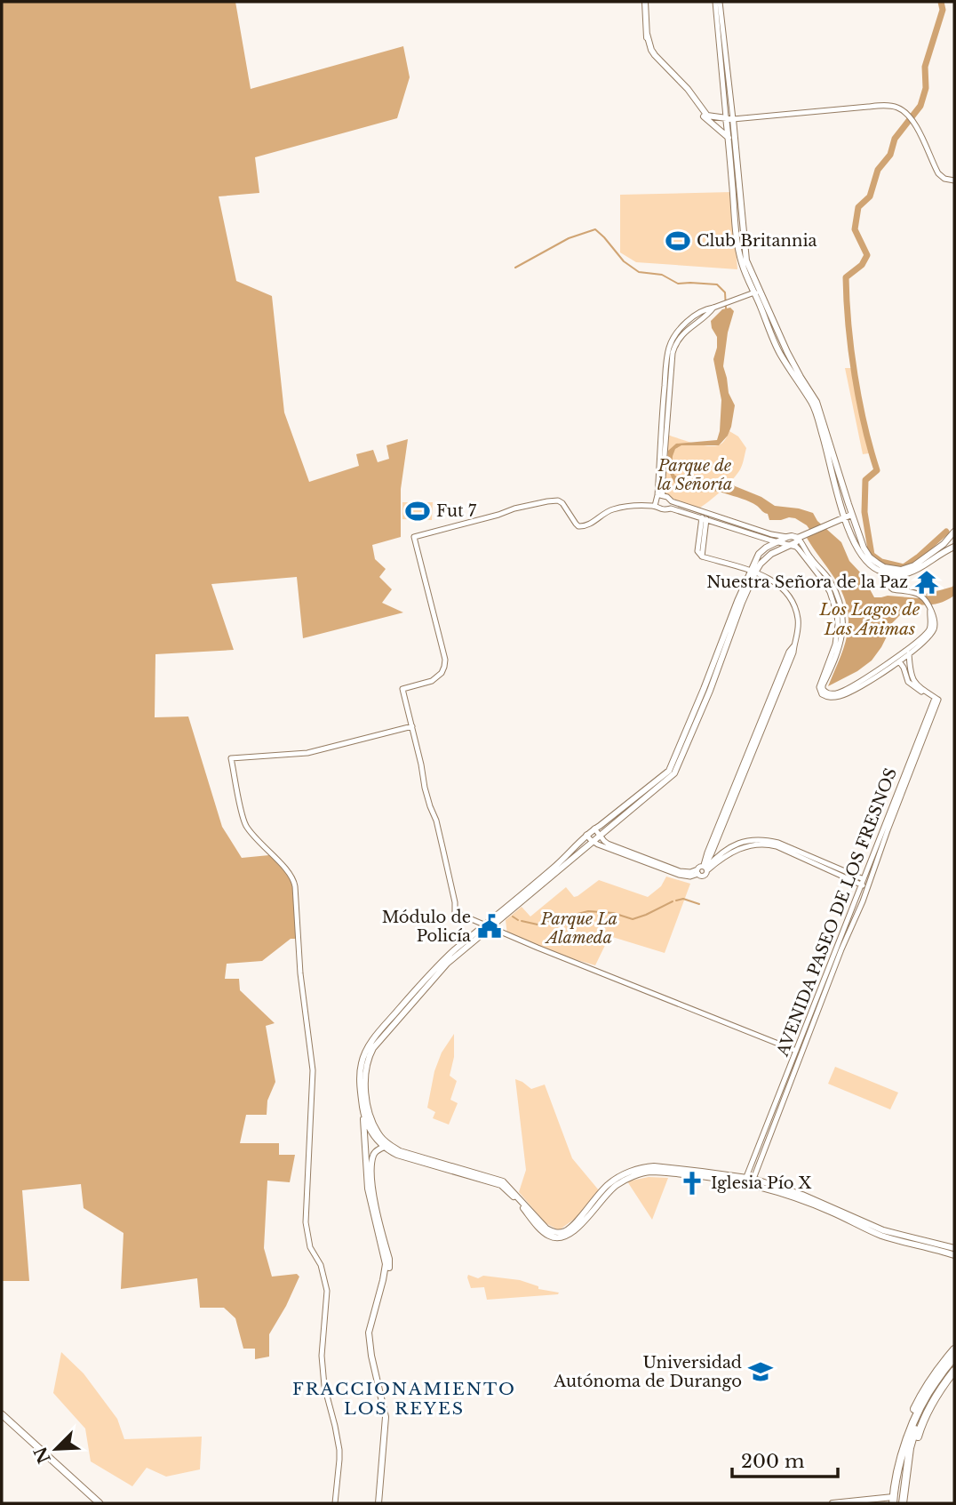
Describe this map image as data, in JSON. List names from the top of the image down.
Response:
{
  "streets": {
    "street": ["AVENIDA PASEO DE LOS FRESNOS"]
  },
  "districts": ["FRACCIONAMIENTO LOS REYES"],
  "water": ["Los Lagos de Las Ánimas"],
  "parks": ["Parque de la Señoría", "Parque La Alameda"],
  "places": {
    "sports": ["Club Britannia", "Fut 7"],
    "temple": ["Nuestra Señora de la Paz"],
    "public building": ["Módulo de Policía"],
    "church": ["Iglesia Pío X"],
    "school or university": ["Universidad Autónoma de Durango"]
  },
  "scale_bar": "200 m",
  "north": "bottom left"
}
